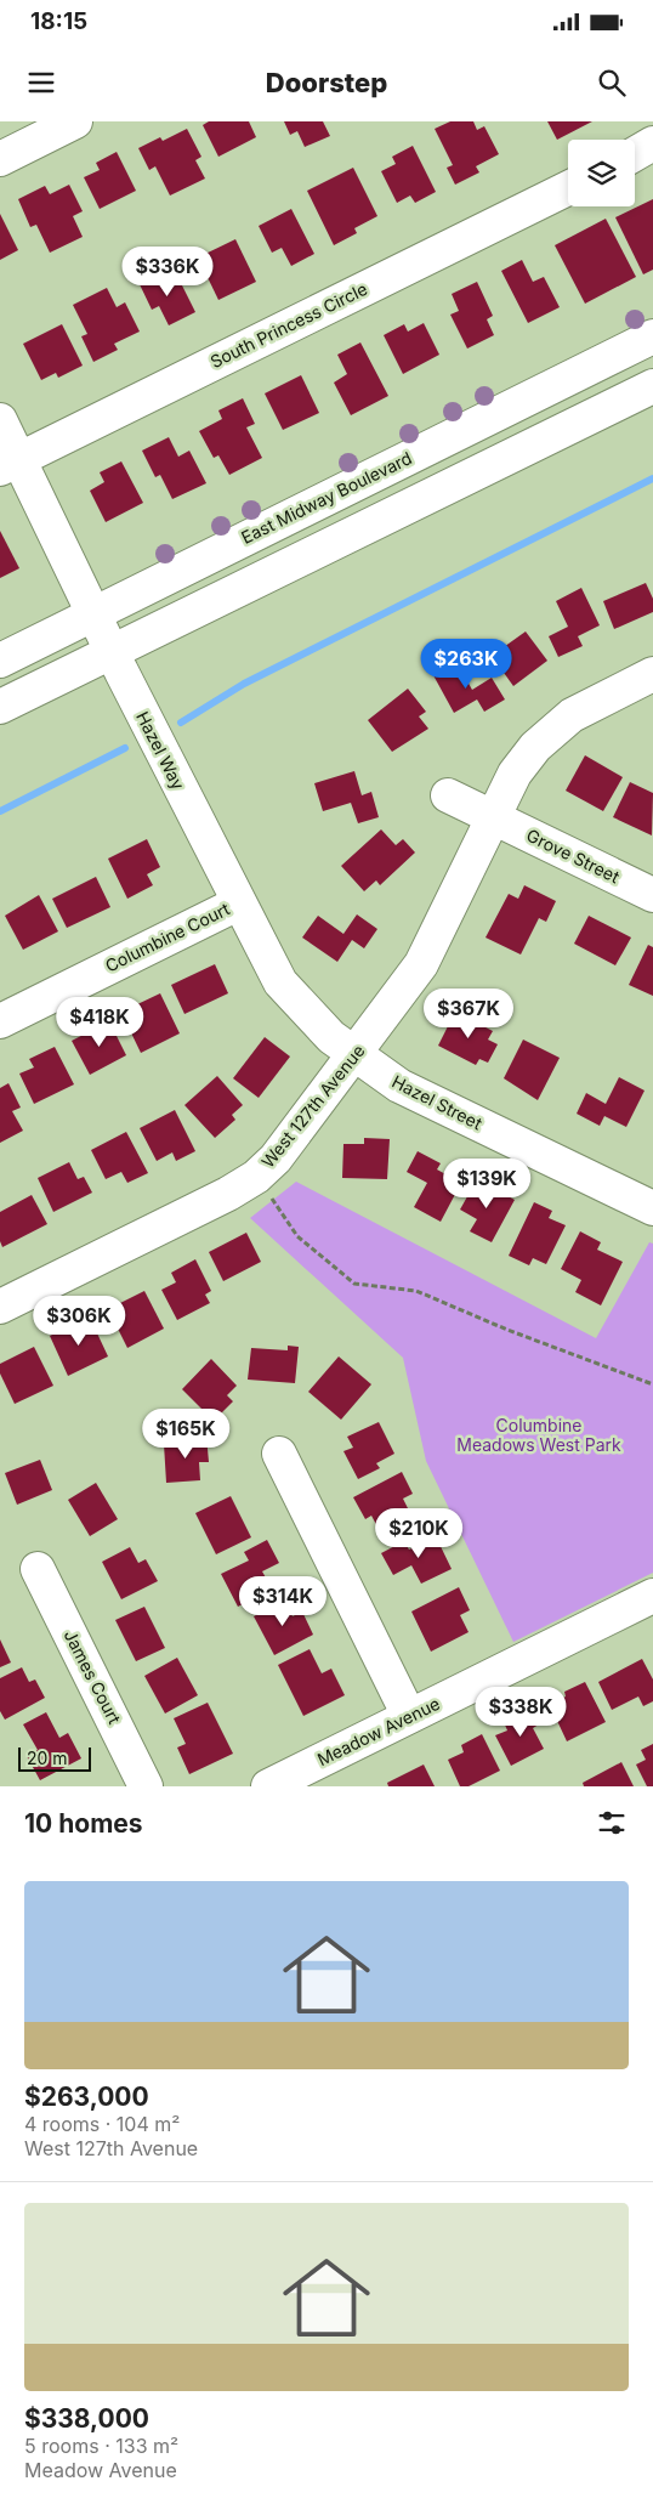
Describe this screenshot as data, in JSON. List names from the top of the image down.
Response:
{
  "streets": {
    "street": [
      "South Princess Circle",
      "East Midway Boulevard",
      "Hazel Way",
      "Grove Street",
      "Columbine Court",
      "Hazel Street",
      "West 127th Avenue",
      "James Court",
      "Meadow Avenue"
    ]
  },
  "crossings": [
    ["South Princess Circle", "Hazel Way"],
    ["East Midway Boulevard", "Hazel Way"],
    ["Hazel Way", "Columbine Court"],
    ["Hazel Way", "Hazel Street"],
    ["Hazel Way", "West 127th Avenue"],
    ["Grove Street", "West 127th Avenue"],
    ["Hazel Street", "West 127th Avenue"]
  ],
  "parks": ["Columbine Meadows West Park"],
  "scale_bar": "20 m",
  "page": {
    "status": "18:15",
    "header": "Doorstep",
    "price": [
      "$336K",
      "$263K",
      "$367K",
      "$418K",
      "$139K",
      "$306K",
      "$165K",
      "$210K",
      "$314K",
      "$338K"
    ],
    "scale": "20 m",
    "heading": "10 homes",
    "list": [
      {
        "name": "$263,000",
        "note": "4 rooms · 104 m² · West 127th Avenue"
      },
      {
        "name": "$338,000",
        "note": "5 rooms · 133 m² · Meadow Avenue"
      }
    ]
  }
}
